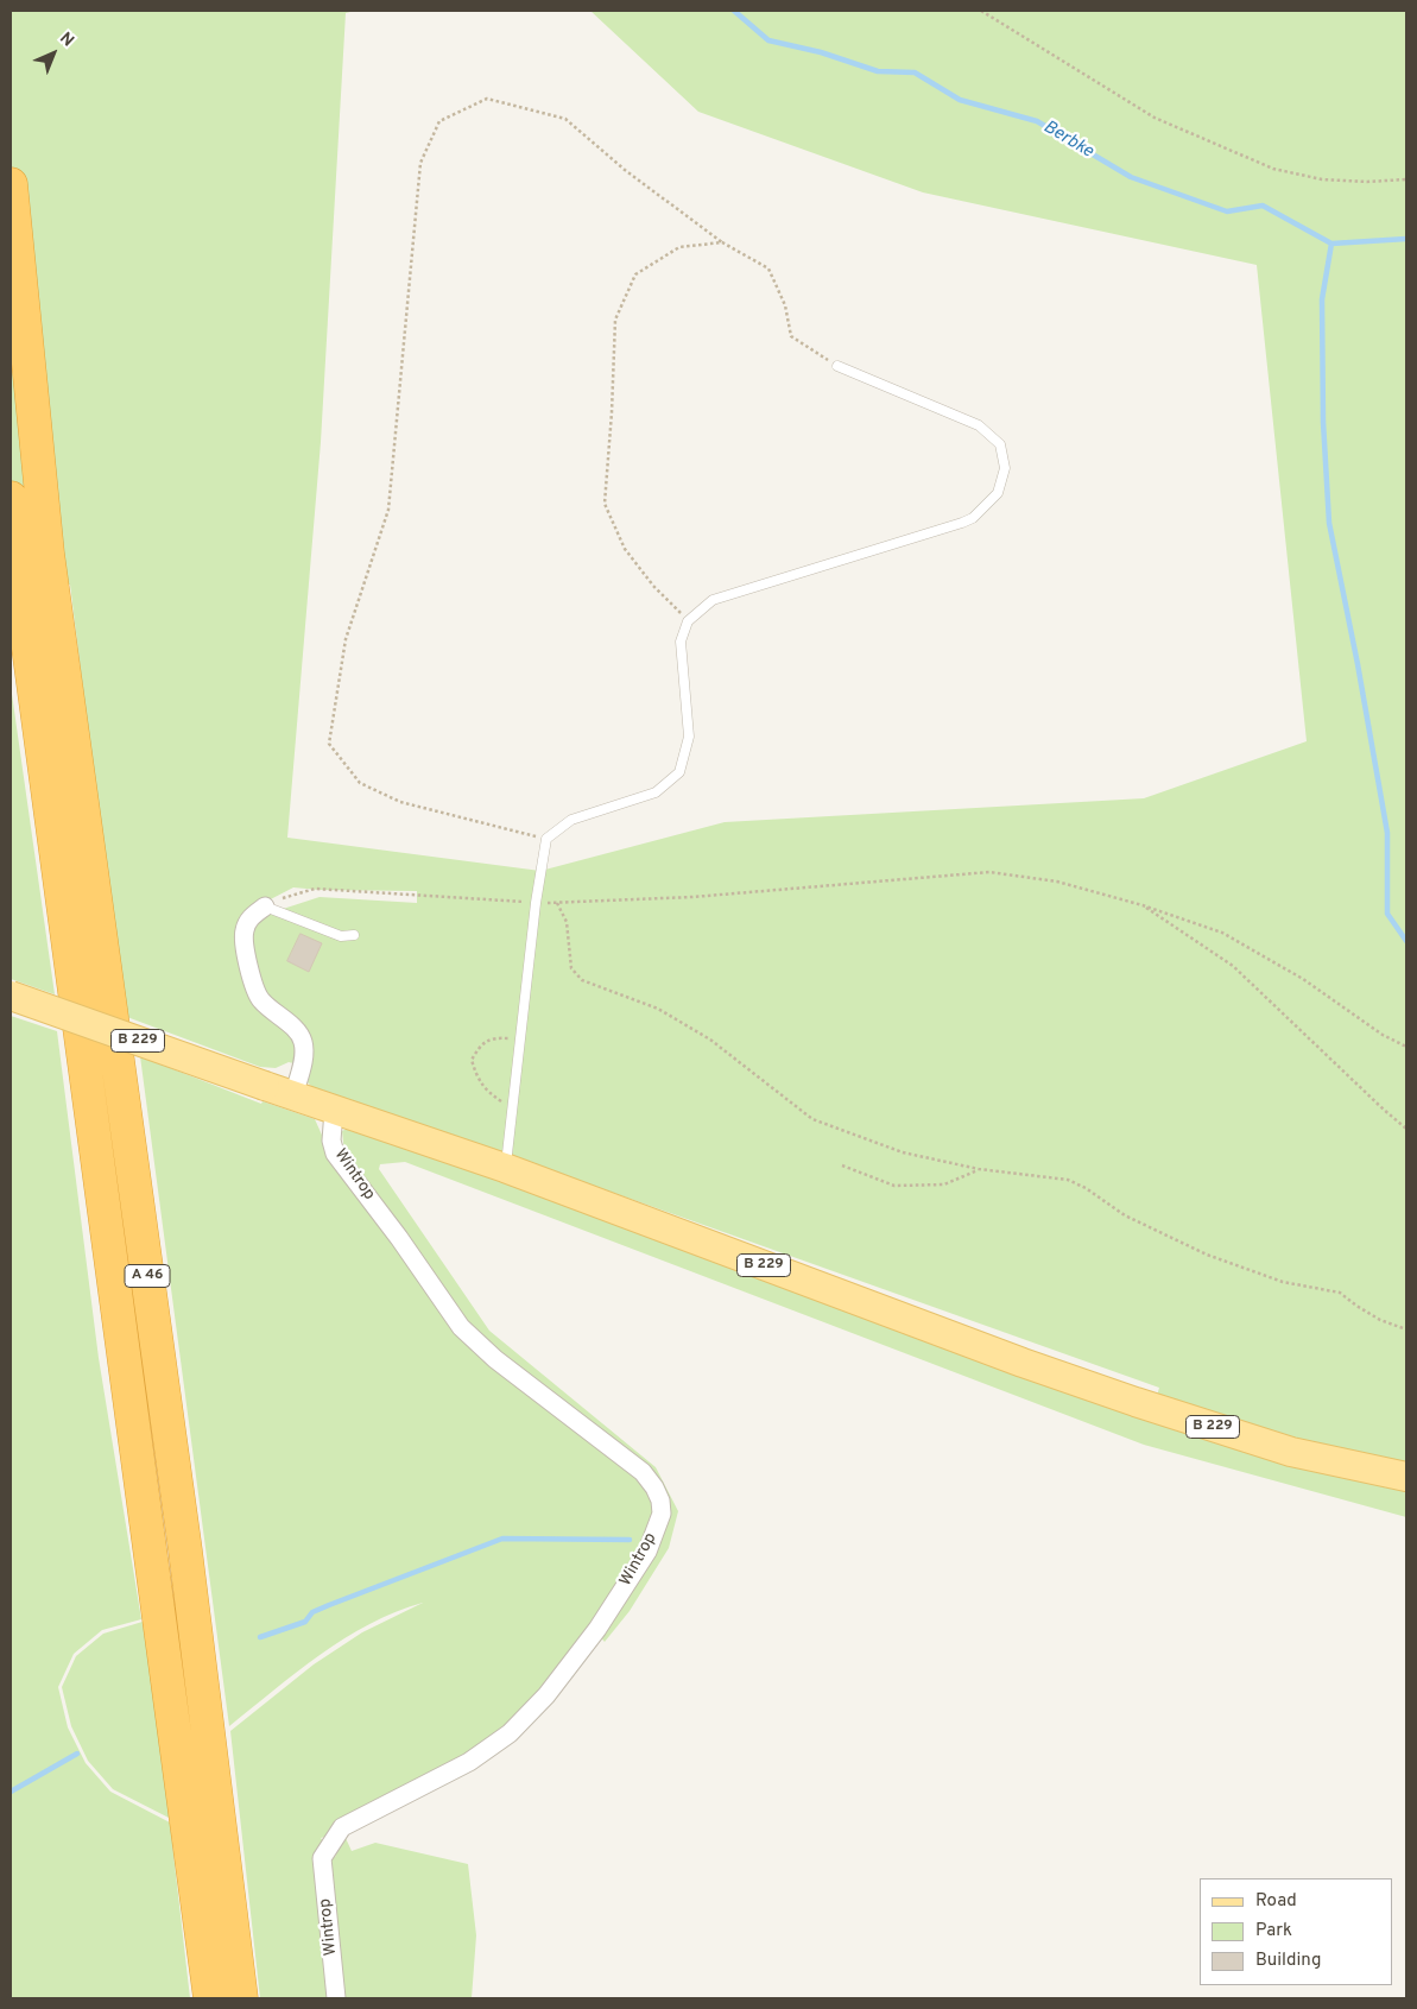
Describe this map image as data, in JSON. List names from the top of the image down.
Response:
{
  "streets": {
    "highway": ["A 46"],
    "main road": ["B 229"],
    "street": ["Wintrop"]
  },
  "crossings": [
    ["B 229", "Wintrop"]
  ],
  "water": ["Berbke"],
  "legend": ["Road", "Park", "Building"],
  "north": "top right"
}
